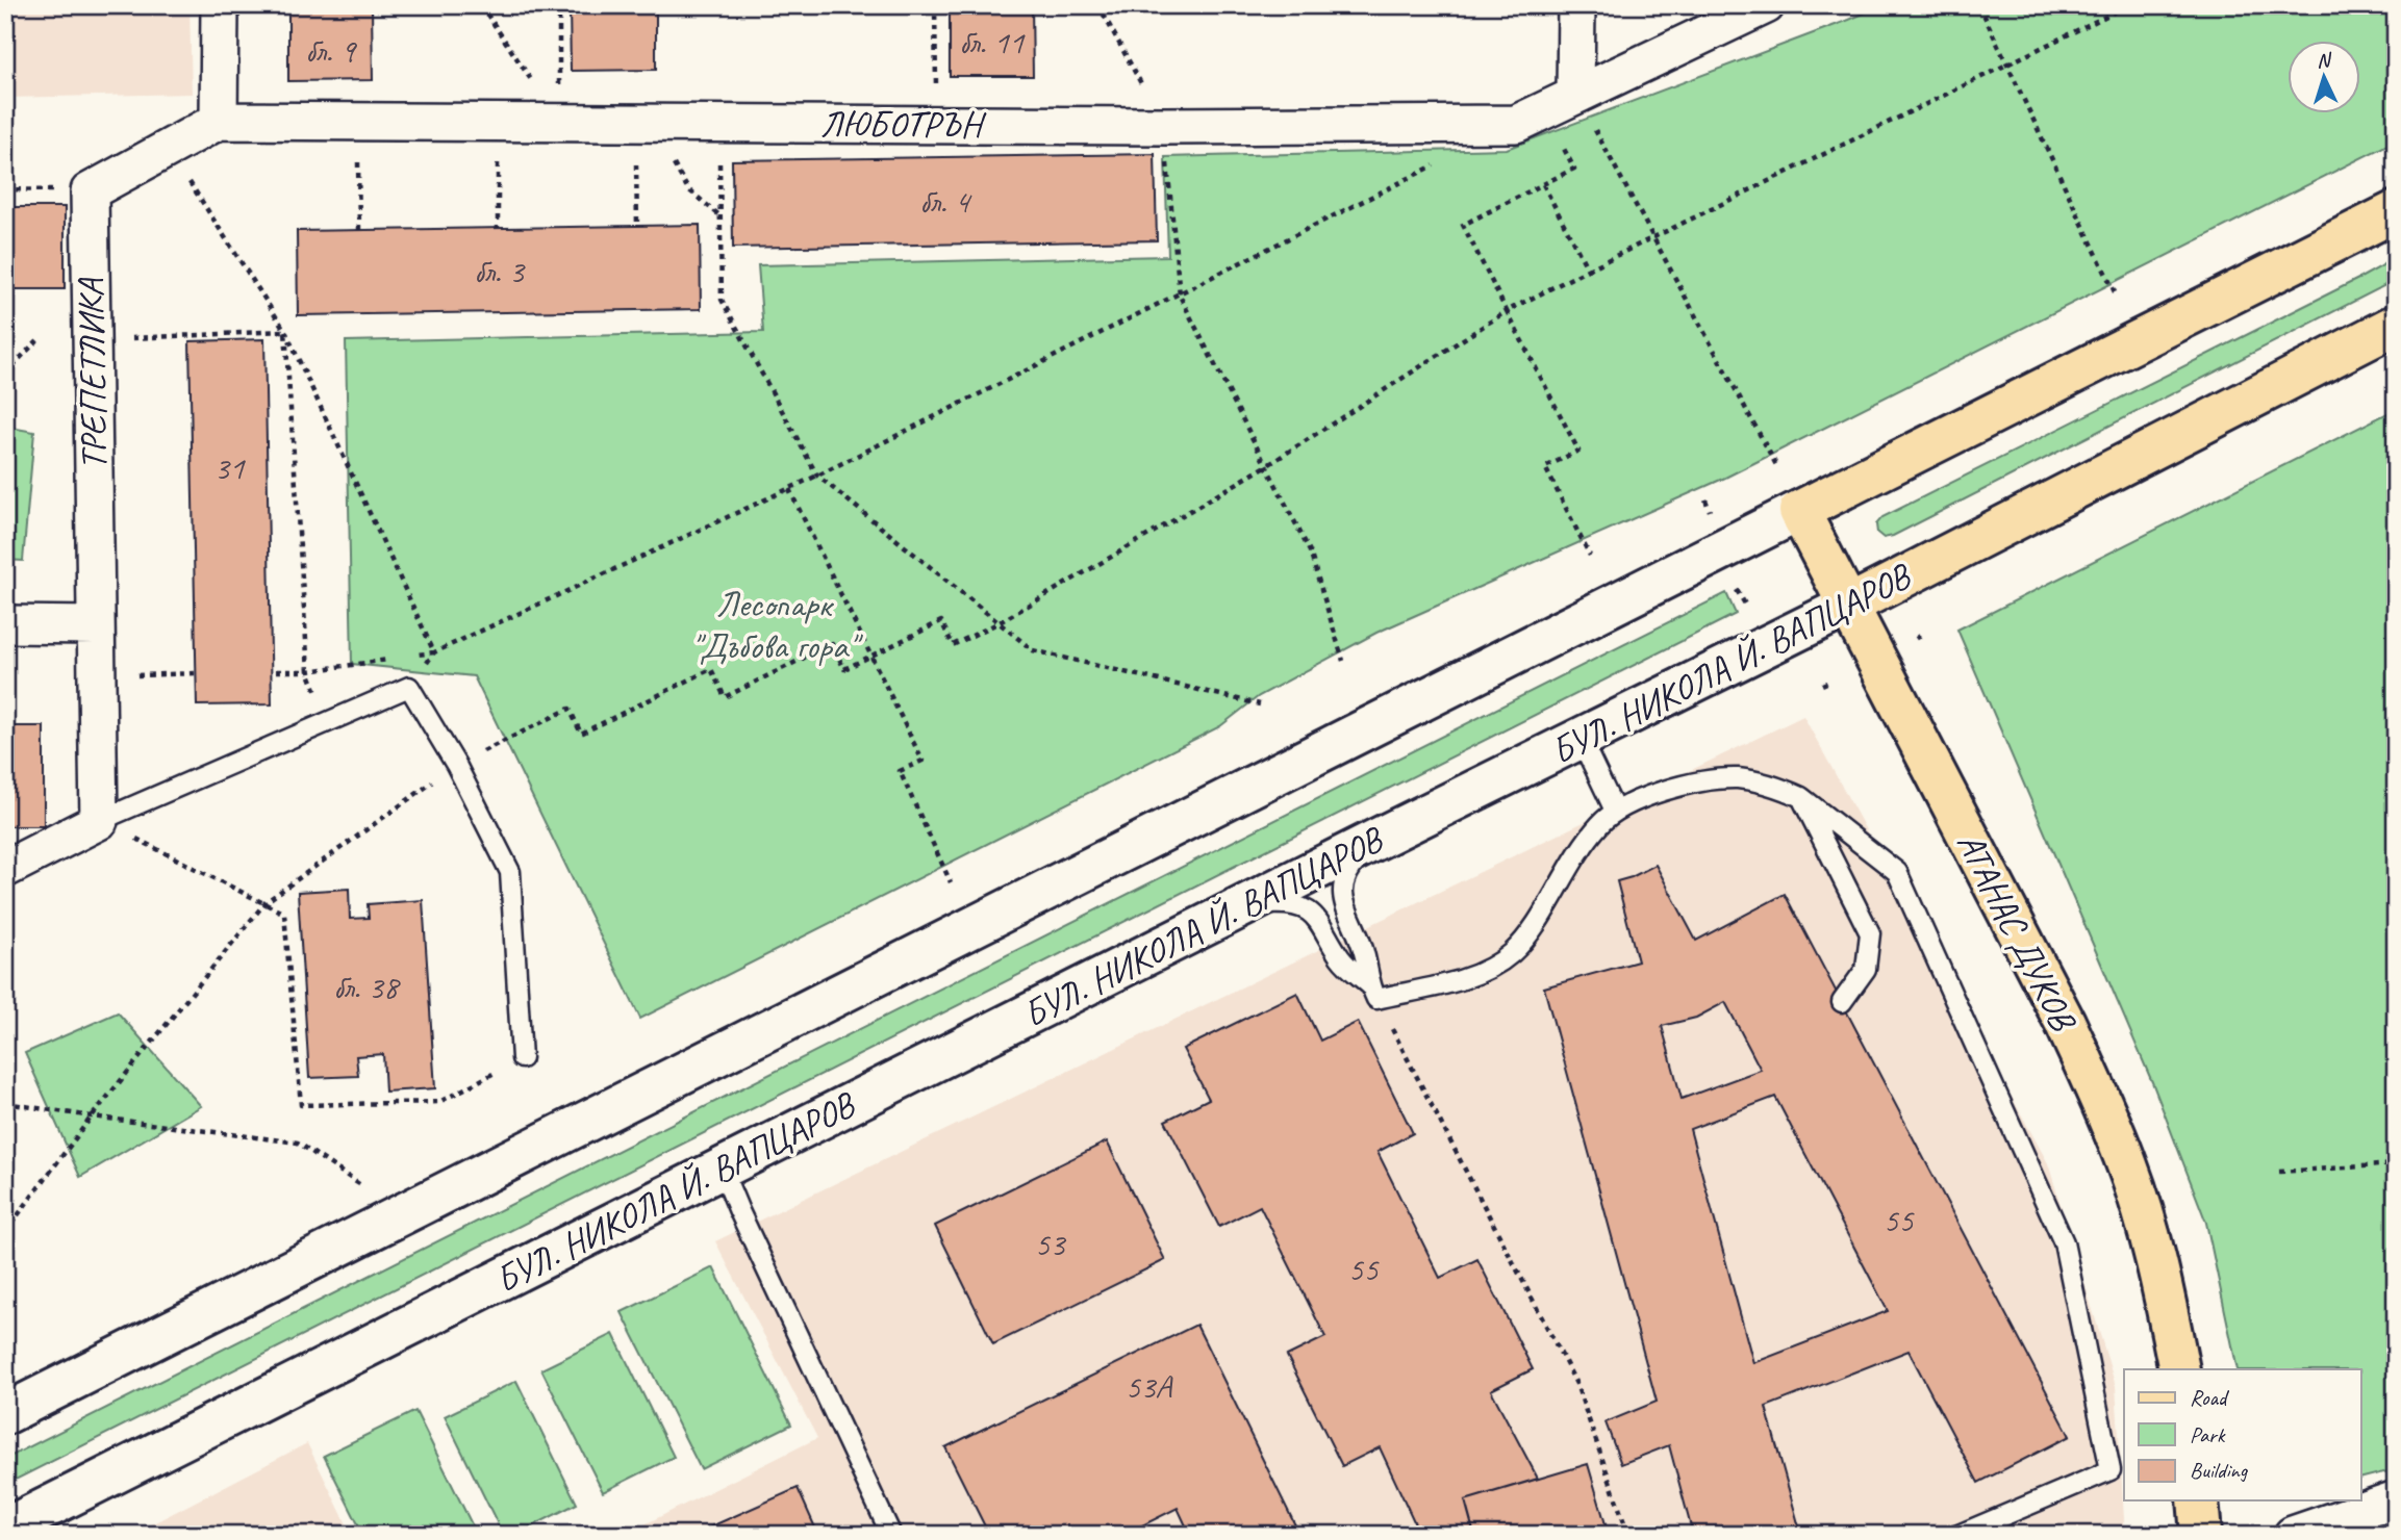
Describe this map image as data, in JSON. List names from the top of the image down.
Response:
{
  "streets": {
    "main road": ["БУЛ. НИКОЛА Й. ВАПЦАРОВ", "АТАНАС ДУКОВ"],
    "street": ["ЛЮБОТРЪН", "ТРЕПЕТЛИКА"]
  },
  "crossings": [
    ["ЛЮБОТРЪН", "ТРЕПЕТЛИКА"],
    ["БУЛ. НИКОЛА Й. ВАПЦАРОВ", "АТАНАС ДУКОВ"]
  ],
  "parks": ["Лесопарк \"Дъбова гора\""],
  "house_numbers": [
    "бл. 11",
    "бл. 9",
    "бл. 4",
    "бл. 3",
    "31",
    "бл. 38",
    "55",
    "53",
    "55",
    "53А"
  ],
  "legend": ["Road", "Park", "Building"],
  "north": "top"
}
